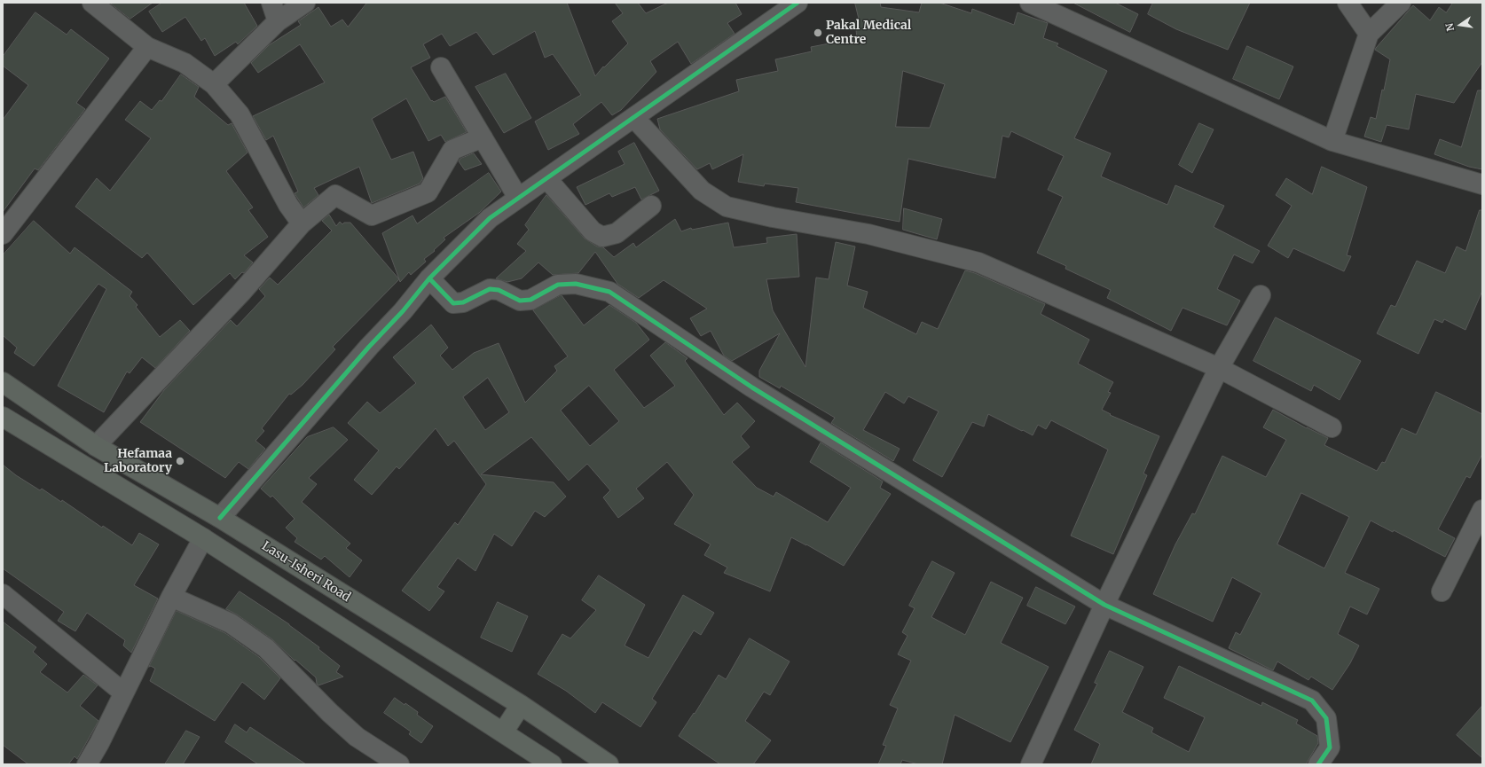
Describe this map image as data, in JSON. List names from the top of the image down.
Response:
{
  "streets": {
    "main road": ["Lasu-Isheri Road"]
  },
  "places": ["Pakal Medical Centre", "Hefamaa Laboratory"],
  "north": "left"
}
